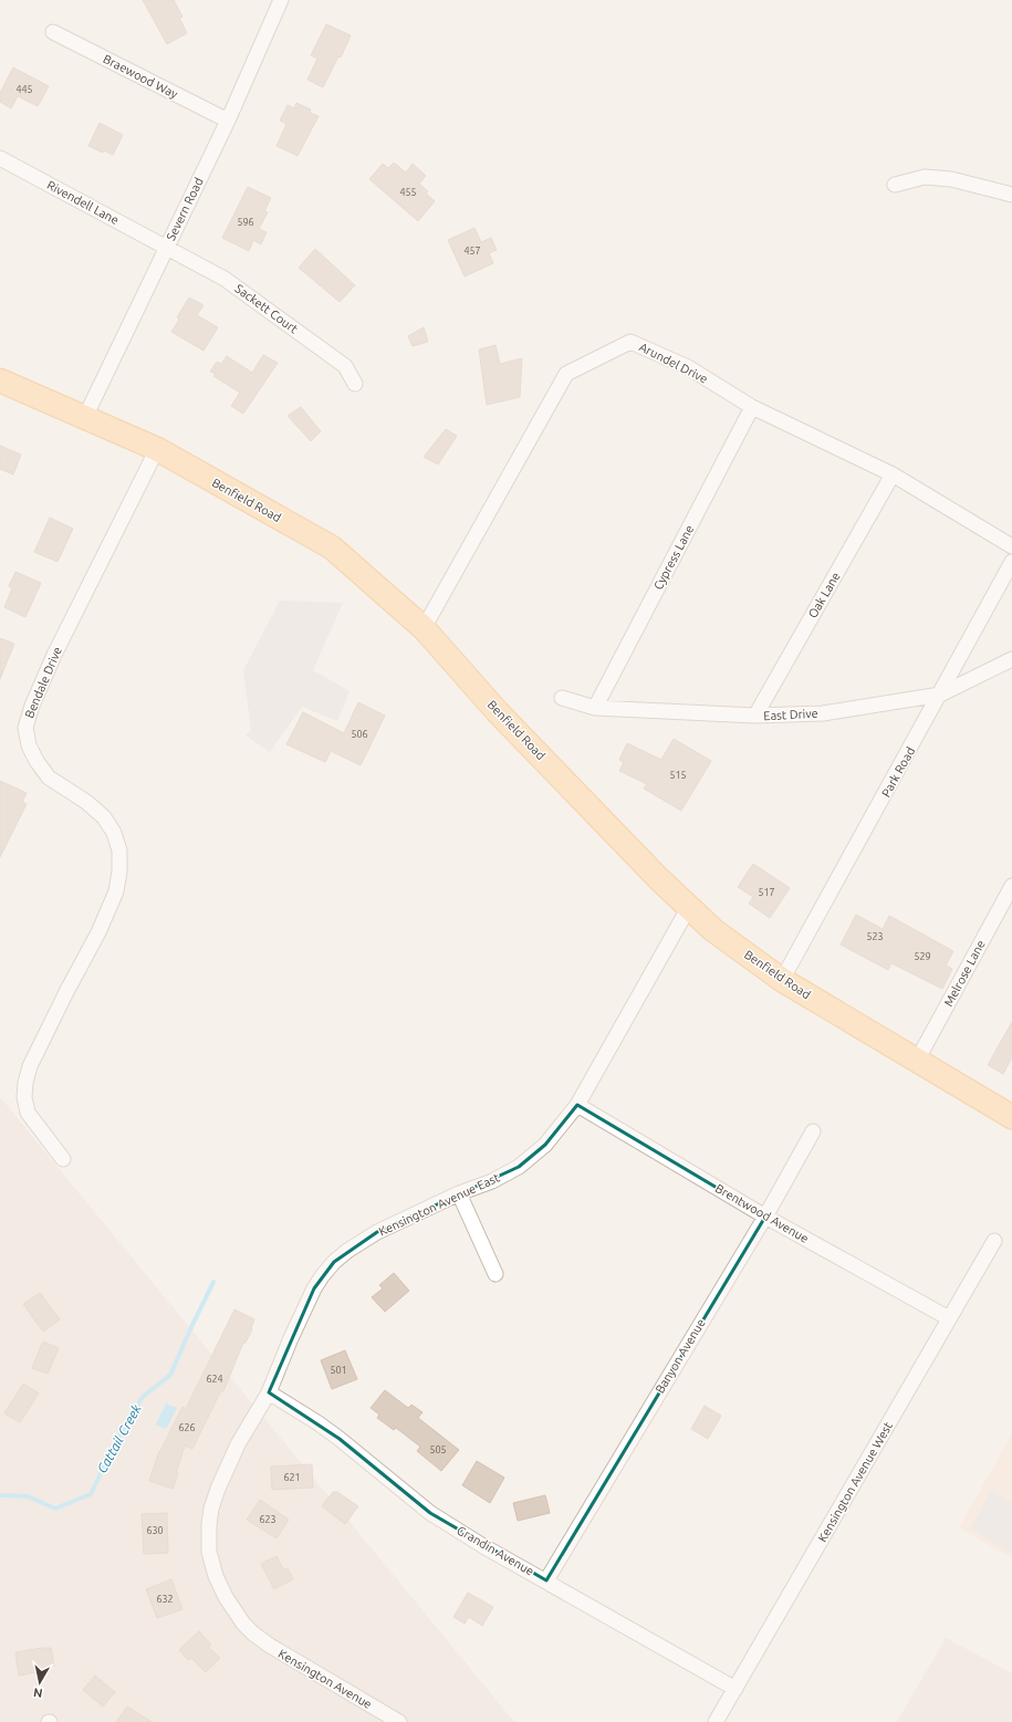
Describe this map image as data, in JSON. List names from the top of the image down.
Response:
{
  "streets": {
    "main road": ["Benfield Road"],
    "street": [
      "Braewood Way",
      "Rivendell Lane",
      "Severn Road",
      "Sackett Court",
      "Arundel Drive",
      "Cypress Lane",
      "Oak Lane",
      "Bendale Drive",
      "East Drive",
      "Park Road",
      "Melrose Lane",
      "Kensington Avenue East",
      "Brentwood Avenue",
      "Banyon Avenue",
      "Kensington Avenue West",
      "Grandin Avenue",
      "Kensington Avenue"
    ]
  },
  "crossings": [
    ["Braewood Way", "Severn Road"],
    ["Rivendell Lane", "Severn Road"],
    ["Rivendell Lane", "Sackett Court"],
    ["Severn Road", "Sackett Court"],
    ["Severn Road", "Benfield Road"],
    ["Arundel Drive", "Benfield Road"],
    ["Arundel Drive", "Cypress Lane"],
    ["Arundel Drive", "Oak Lane"],
    ["Benfield Road", "Bendale Drive"],
    ["Benfield Road", "Park Road"],
    ["Benfield Road", "Melrose Lane"],
    ["Benfield Road", "Kensington Avenue East"],
    ["Cypress Lane", "East Drive"],
    ["Oak Lane", "East Drive"],
    ["East Drive", "Park Road"],
    ["Kensington Avenue East", "Brentwood Avenue"],
    ["Kensington Avenue East", "Grandin Avenue"],
    ["Kensington Avenue East", "Kensington Avenue"],
    ["Brentwood Avenue", "Banyon Avenue"],
    ["Brentwood Avenue", "Kensington Avenue West"],
    ["Banyon Avenue", "Grandin Avenue"],
    ["Kensington Avenue West", "Grandin Avenue"]
  ],
  "water": ["Cattail Creek"],
  "house_numbers": [
    "445",
    "455",
    "596",
    "457",
    "506",
    "515",
    "517",
    "523",
    "529",
    "501",
    "624",
    "626",
    "505",
    "621",
    "623",
    "630",
    "632"
  ],
  "north": "bottom"
}
